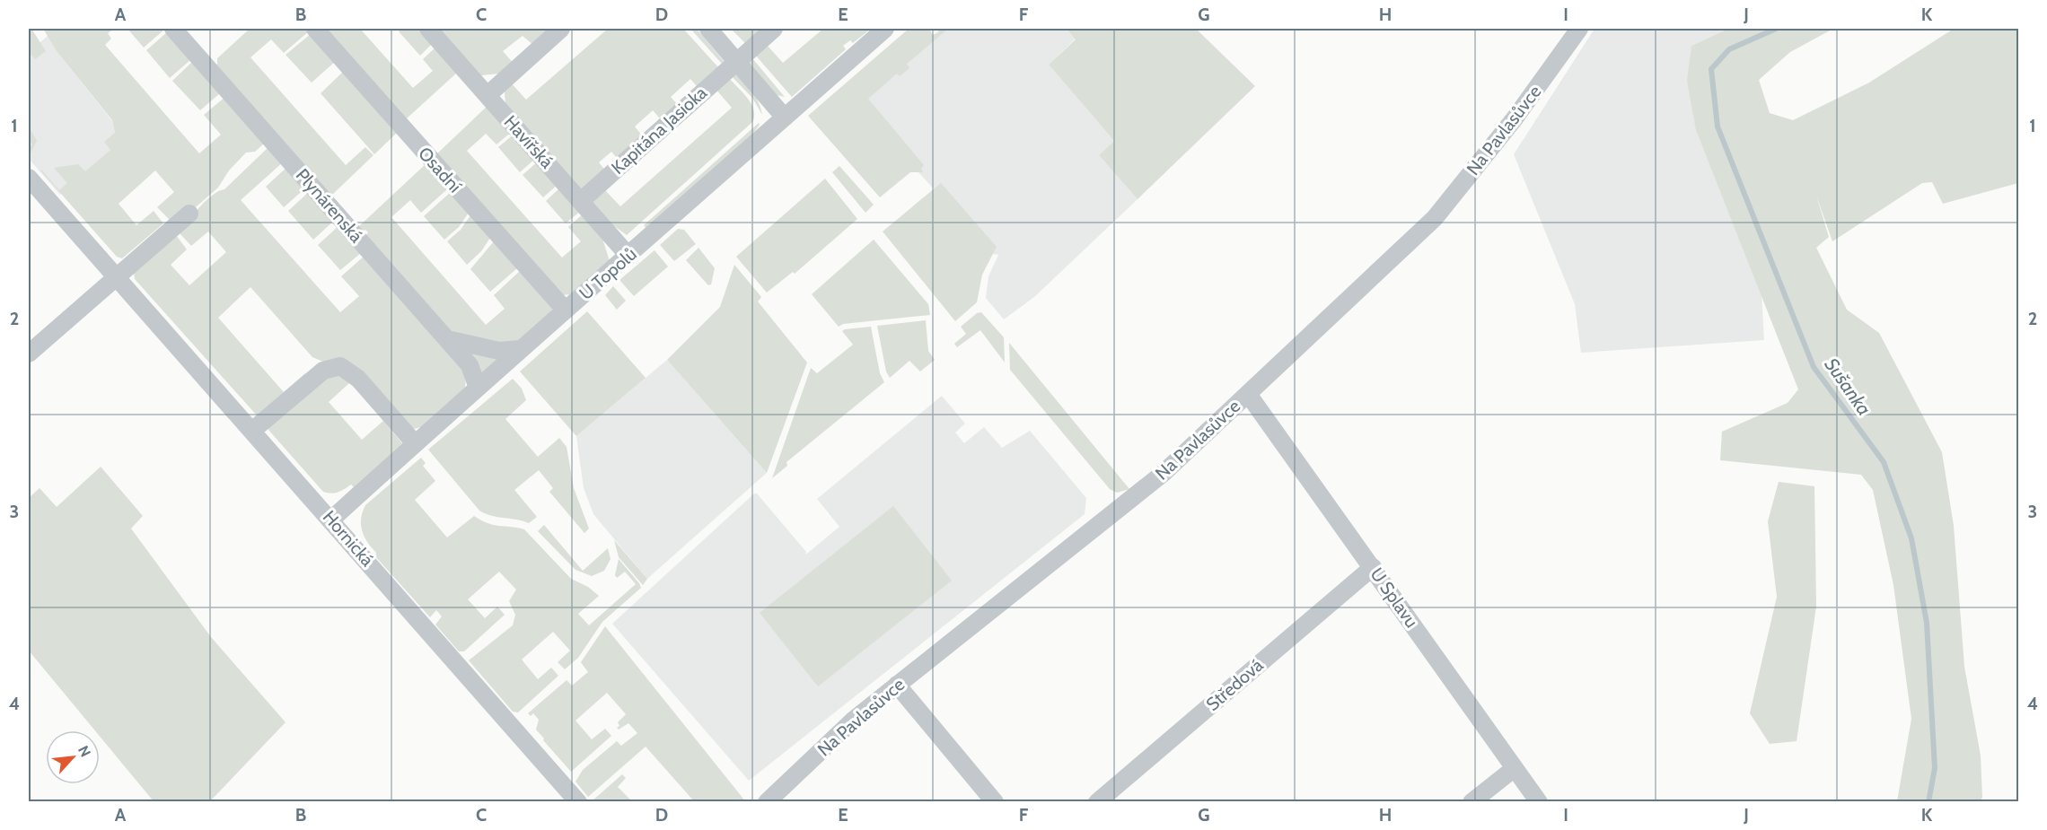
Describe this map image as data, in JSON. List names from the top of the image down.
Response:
{
  "streets": {
    "street": [
      "Kapitána Jasioka",
      "Na Pavlasůvce",
      "Havířská",
      "Osadní",
      "Plynárenská",
      "U Topolů",
      "Hornická",
      "U Splavu",
      "Středová"
    ]
  },
  "crossings": [
    ["Kapitána Jasioka", "Havířská"],
    ["Na Pavlasůvce", "U Splavu"],
    ["Havířská", "U Topolů"],
    ["Osadní", "U Topolů"],
    ["Plynárenská", "U Topolů"],
    ["U Topolů", "Hornická"],
    ["U Splavu", "Středová"]
  ],
  "water": ["Sušanka"],
  "north": "top right",
  "grid": {
    "columns": [
      "A",
      "B",
      "C",
      "D",
      "E",
      "F",
      "G",
      "H",
      "I",
      "J",
      "K"
    ],
    "rows": [
      "1",
      "2",
      "3",
      "4"
    ]
  }
}
